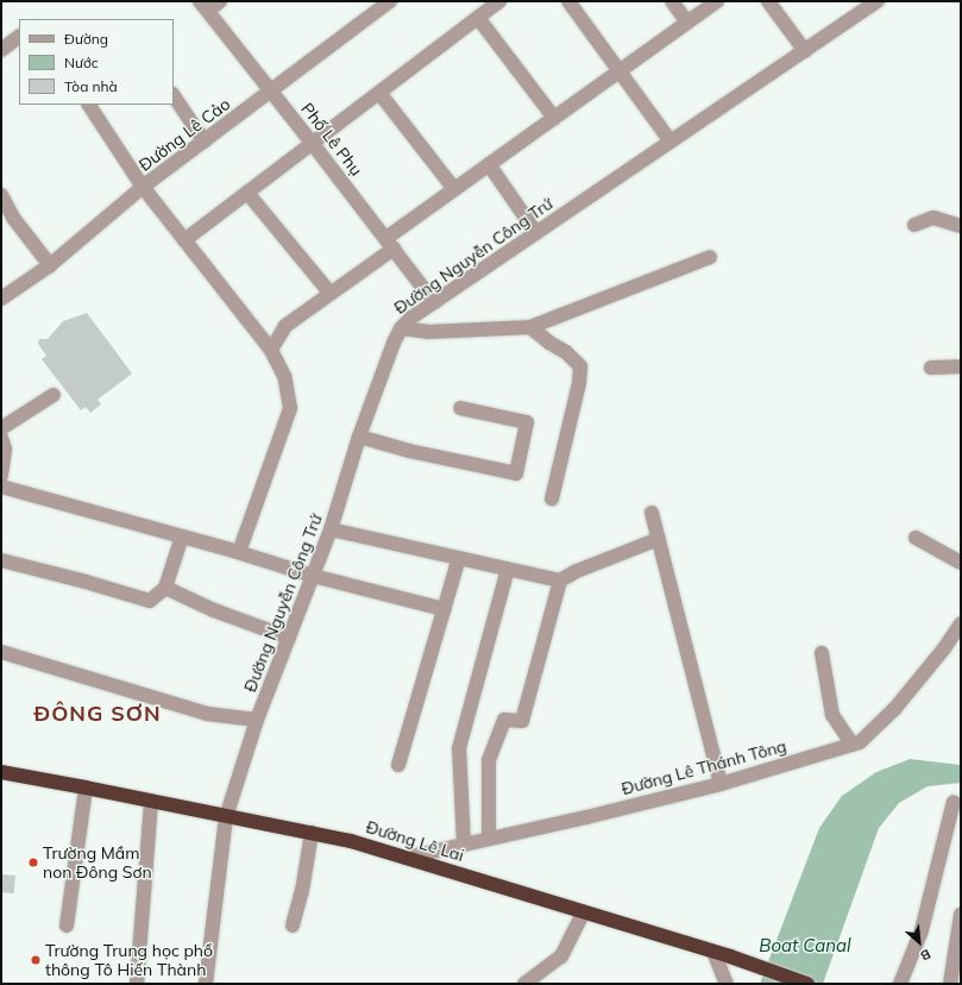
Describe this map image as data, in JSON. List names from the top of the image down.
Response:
{
  "streets": {
    "highway": ["Đường Lê Lai"],
    "street": [
      "Đường Lê Cảo",
      "Phố Lê Phụ",
      "Đường Nguyễn Công Trứ",
      "Đường Lê Thánh Tông"
    ]
  },
  "crossings": [
    ["Đường Lê Cảo", "Phố Lê Phụ"],
    ["Phố Lê Phụ", "Đường Nguyễn Công Trứ"],
    ["Đường Nguyễn Công Trứ", "Đường Lê Lai"],
    ["Đường Lê Thánh Tông", "Đường Lê Lai"]
  ],
  "districts": ["ĐÔNG SƠN"],
  "water": ["Boat Canal"],
  "places": ["Trường Mầm non Đông Sơn", "Trường Trung học phổ thông Tô Hiến Thành"],
  "legend": ["Đường", "Nước", "Tòa nhà"],
  "north": "bottom right"
}
